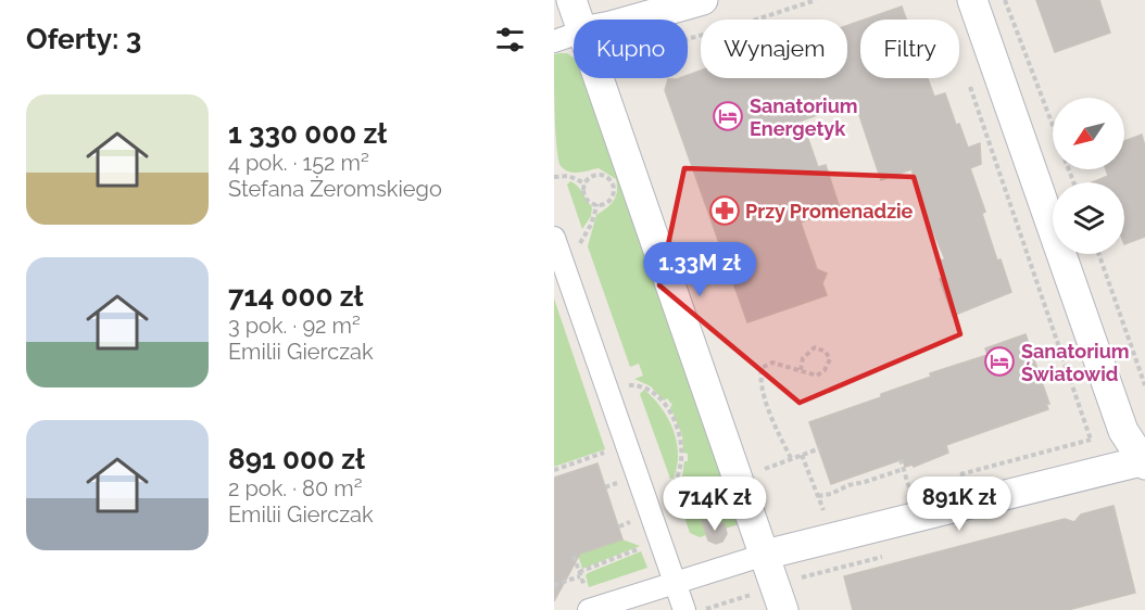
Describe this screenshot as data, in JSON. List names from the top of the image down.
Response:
{
  "places": {
    "hotel": ["Sanatorium Energetyk", "Sanatorium Światowid"],
    "pharmacy": ["Przy Promenadzie"]
  },
  "north": "bottom left",
  "page": {
    "heading": "Oferty: 3",
    "chip": ["Kupno", "Wynajem", "Filtry"],
    "list": [
      {
        "name": "1 330 000 zł",
        "note": "4 pok. · 152 m² · Stefana Żeromskiego"
      },
      {
        "name": "714 000 zł",
        "note": "3 pok. · 92 m² · Emilii Gierczak"
      },
      {
        "name": "891 000 zł",
        "note": "2 pok. · 80 m² · Emilii Gierczak"
      }
    ],
    "price": ["1.33M zł", "714K zł", "891K zł"]
  }
}
